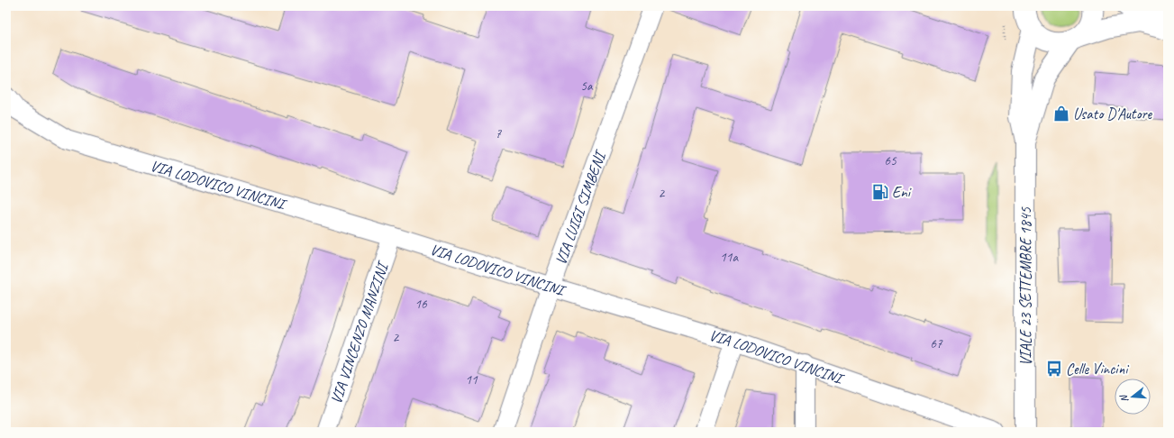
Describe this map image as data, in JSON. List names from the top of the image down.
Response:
{
  "streets": {
    "main road": ["VIALE 23 SETTEMBRE 1845"],
    "street": ["VIA LODOVICO VINCINI", "VIA LUIGI SIMBENI", "VIA VINCENZO MANZINI"]
  },
  "crossings": [
    ["VIA LODOVICO VINCINI", "VIA LUIGI SIMBENI"],
    ["VIA LODOVICO VINCINI", "VIA VINCENZO MANZINI"]
  ],
  "places": {
    "shop": ["Usato D'Autore"],
    "fuel station": ["Eni"],
    "bus stop": ["Celle Vincini"]
  },
  "house_numbers": [
    "5a",
    "7",
    "65",
    "2",
    "11a",
    "16",
    "2",
    "67",
    "11"
  ],
  "north": "left"
}
